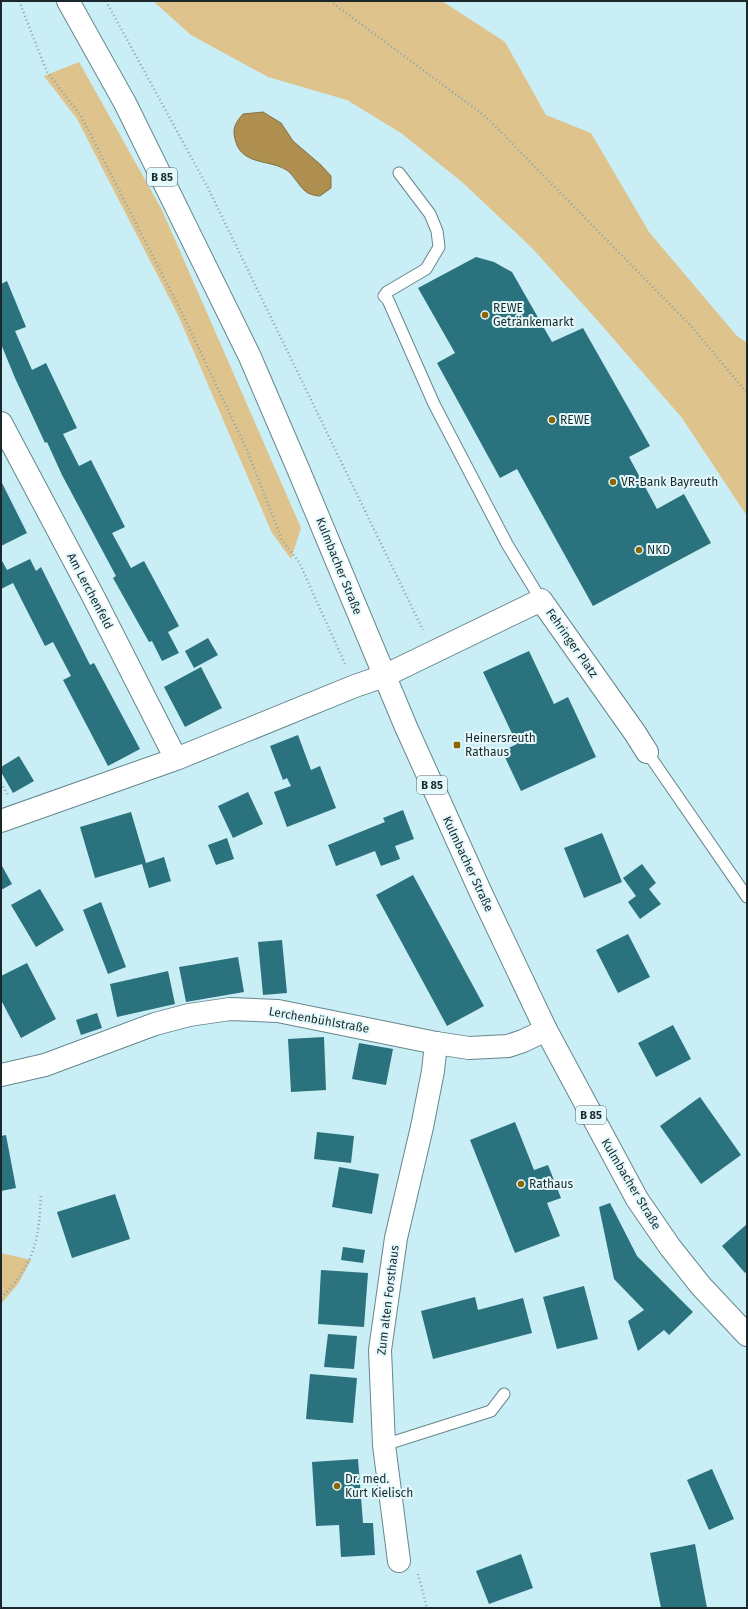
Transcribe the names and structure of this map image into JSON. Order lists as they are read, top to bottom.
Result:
{
  "streets": {
    "street": [
      "B 85",
      "Kulmbacher Straße",
      "Am Lerchenfeld",
      "Fehringer Platz",
      "Lerchenbühlstraße",
      "Zum alten Forsthaus"
    ]
  },
  "crossings": [
    ["Kulmbacher Straße", "Fehringer Platz"],
    ["Kulmbacher Straße", "Lerchenbühlstraße"],
    ["Lerchenbühlstraße", "Zum alten Forsthaus"]
  ],
  "places": {
    "other": [
      "REWE Getränkemarkt",
      "REWE",
      "VR-Bank Bayreuth",
      "NKD",
      "Rathaus",
      "Dr. med. Kurt Kielisch"
    ],
    "transit": ["Heinersreuth Rathaus"]
  }
}
